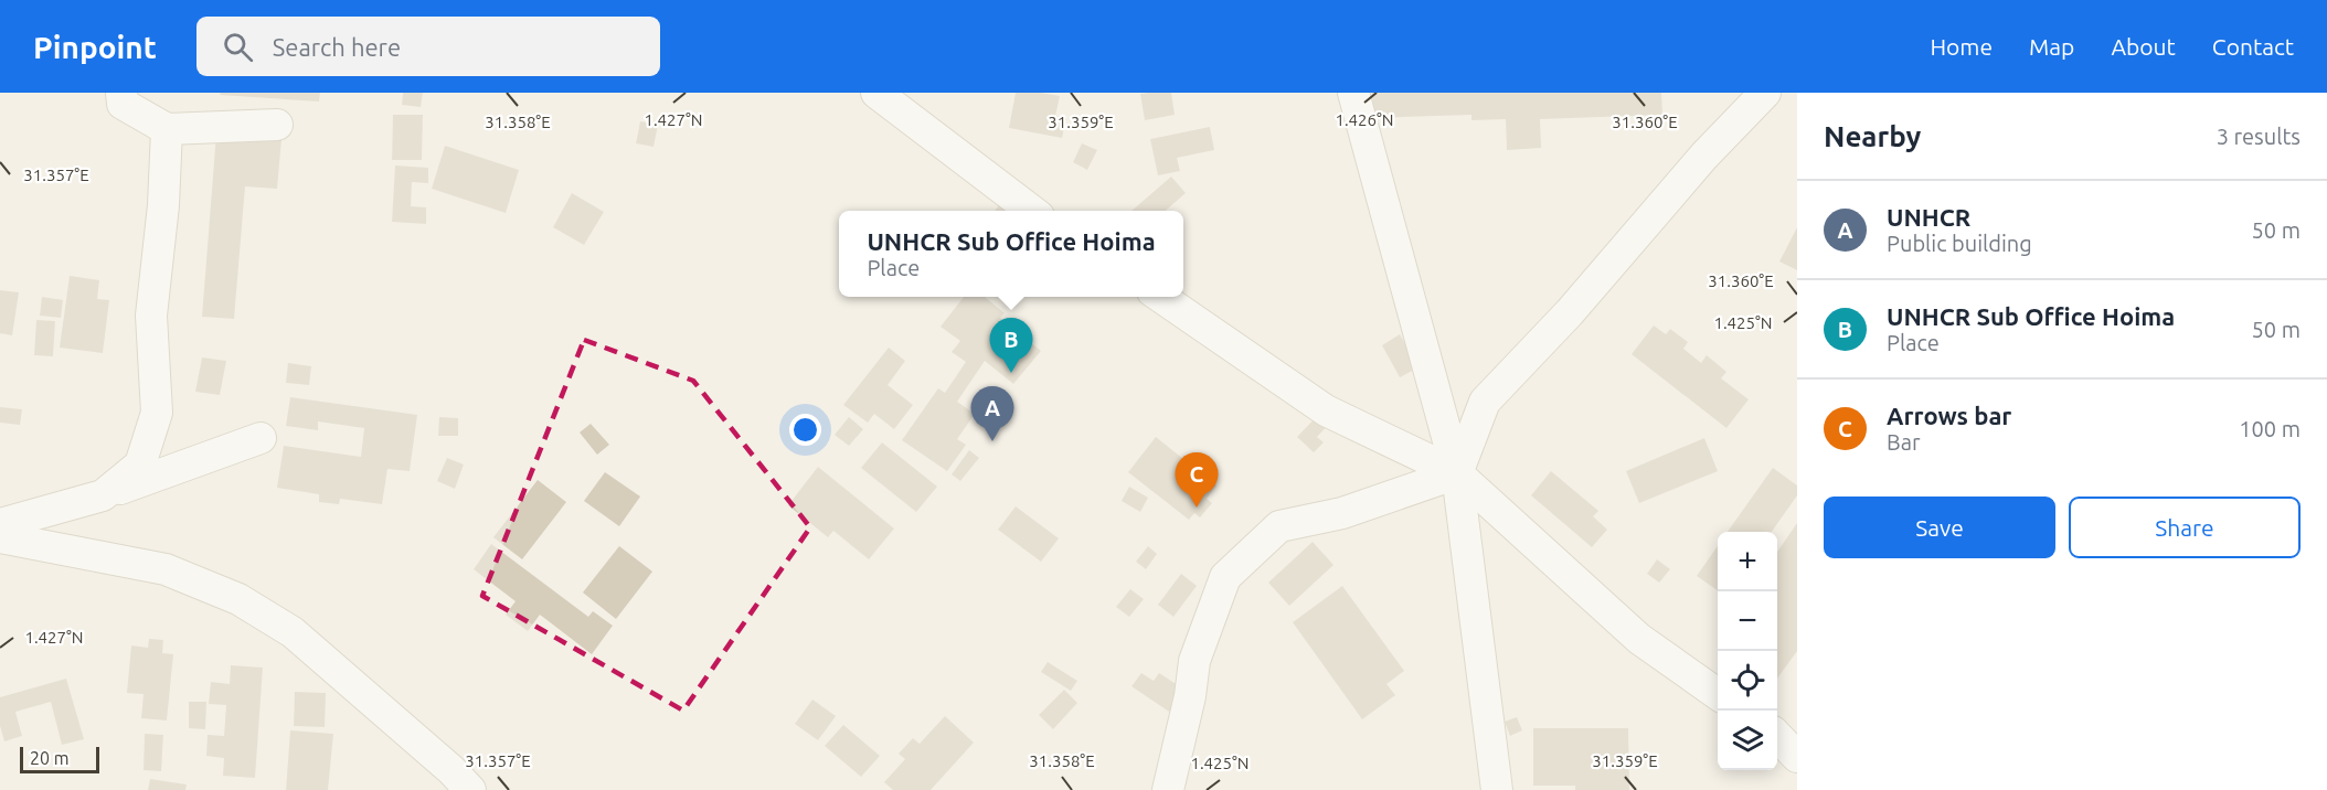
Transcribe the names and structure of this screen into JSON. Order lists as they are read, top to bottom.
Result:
{
  "scale_bar": "20 m",
  "page": {
    "header": "Pinpoint",
    "search": "Search here",
    "nav": [
      "Home",
      "Map",
      "About",
      "Contact"
    ],
    "heading": ["Nearby", "3 results"],
    "list": [
      {
        "mark": "A",
        "name": "UNHCR",
        "note": "Public building",
        "value": "50 m"
      },
      {
        "mark": "B",
        "name": "UNHCR Sub Office Hoima",
        "note": "Place",
        "value": "50 m"
      },
      {
        "mark": "C",
        "name": "Arrows bar",
        "note": "Bar",
        "value": "100 m"
      }
    ],
    "popup": ["UNHCR Sub Office Hoima", "Place"],
    "pins": ["B", "A", "C"],
    "buttons": ["Save", "Share"],
    "map_buttons": ["+", "−"],
    "scale": "20 m"
  },
  "coordinates": [
    "1.427°N",
    "1.426°N",
    "31.358°E",
    "31.359°E",
    "31.360°E",
    "31.357°E",
    "1.425°N"
  ]
}
